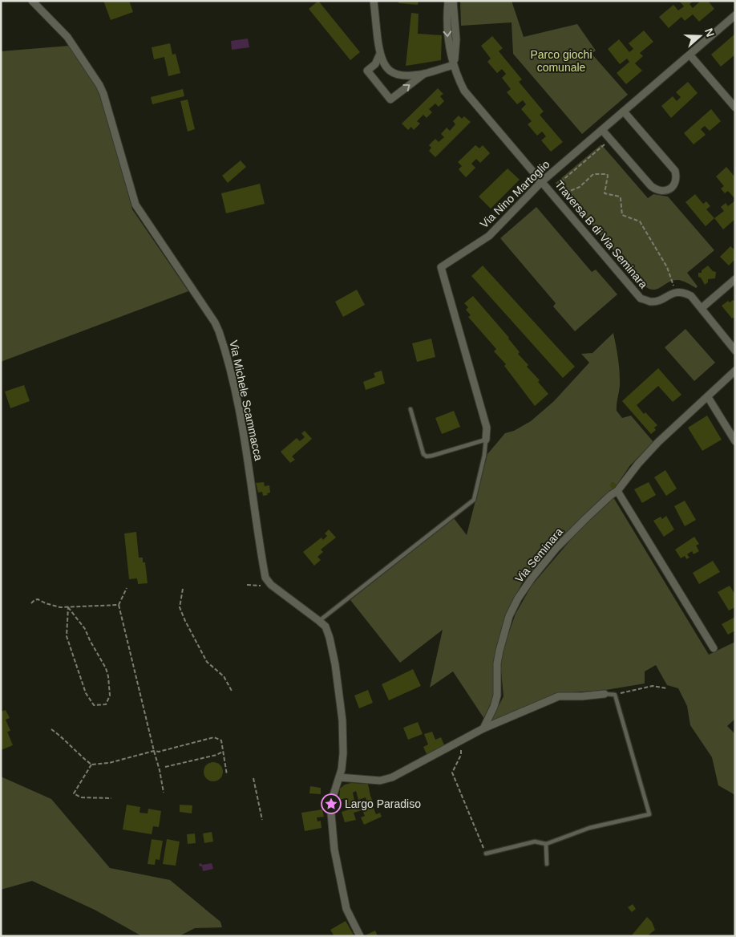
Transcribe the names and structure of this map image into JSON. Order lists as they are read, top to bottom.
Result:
{
  "streets": {
    "street": [
      "Via Nino Martoglio",
      "Traversa B di Via Seminara",
      "Via Michele Scammacca",
      "Via Seminara"
    ]
  },
  "crossings": [
    ["Via Nino Martoglio", "Traversa B di Via Seminara"]
  ],
  "parks": ["Parco giochi comunale"],
  "places": {
    "place": ["Largo Paradiso"]
  },
  "north": "right"
}
